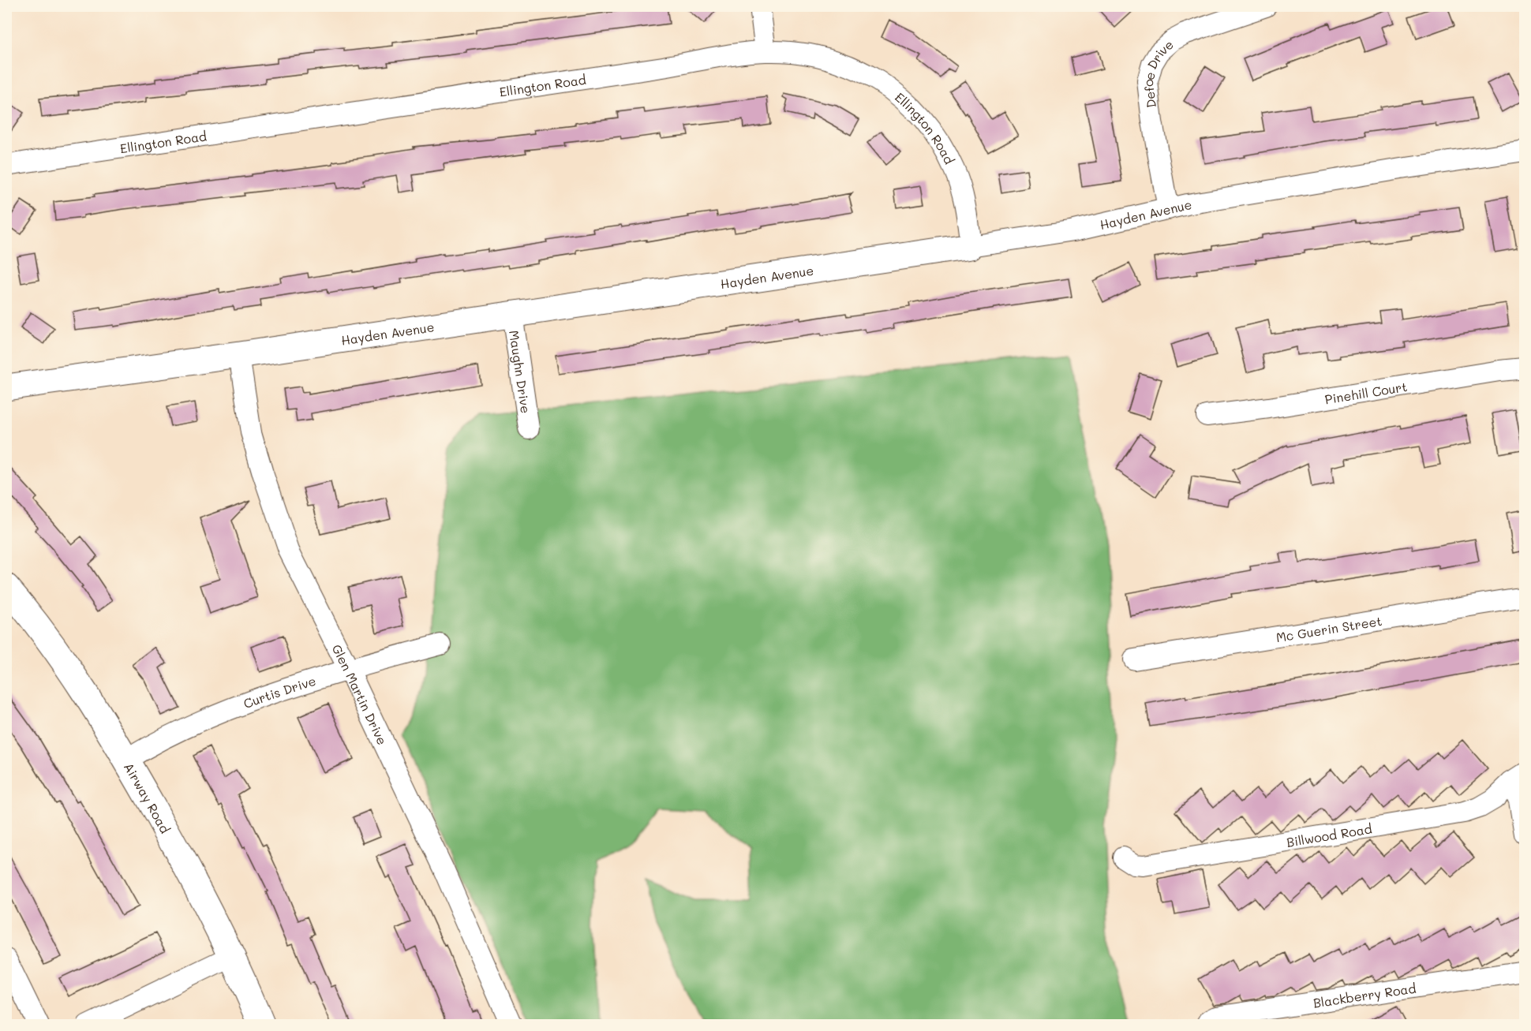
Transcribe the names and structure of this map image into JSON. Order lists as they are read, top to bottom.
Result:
{
  "streets": {
    "street": [
      "Defoe Drive",
      "Ellington Road",
      "Hayden Avenue",
      "Maughn Drive",
      "Pinehill Court",
      "Mc Guerin Street",
      "Curtis Drive",
      "Glen Martin Drive",
      "Airway Road",
      "Billwood Road",
      "Blackberry Road"
    ]
  },
  "crossings": [
    ["Defoe Drive", "Hayden Avenue"],
    ["Ellington Road", "Hayden Avenue"],
    ["Hayden Avenue", "Maughn Drive"],
    ["Hayden Avenue", "Glen Martin Drive"],
    ["Curtis Drive", "Glen Martin Drive"],
    ["Curtis Drive", "Airway Road"]
  ]
}
